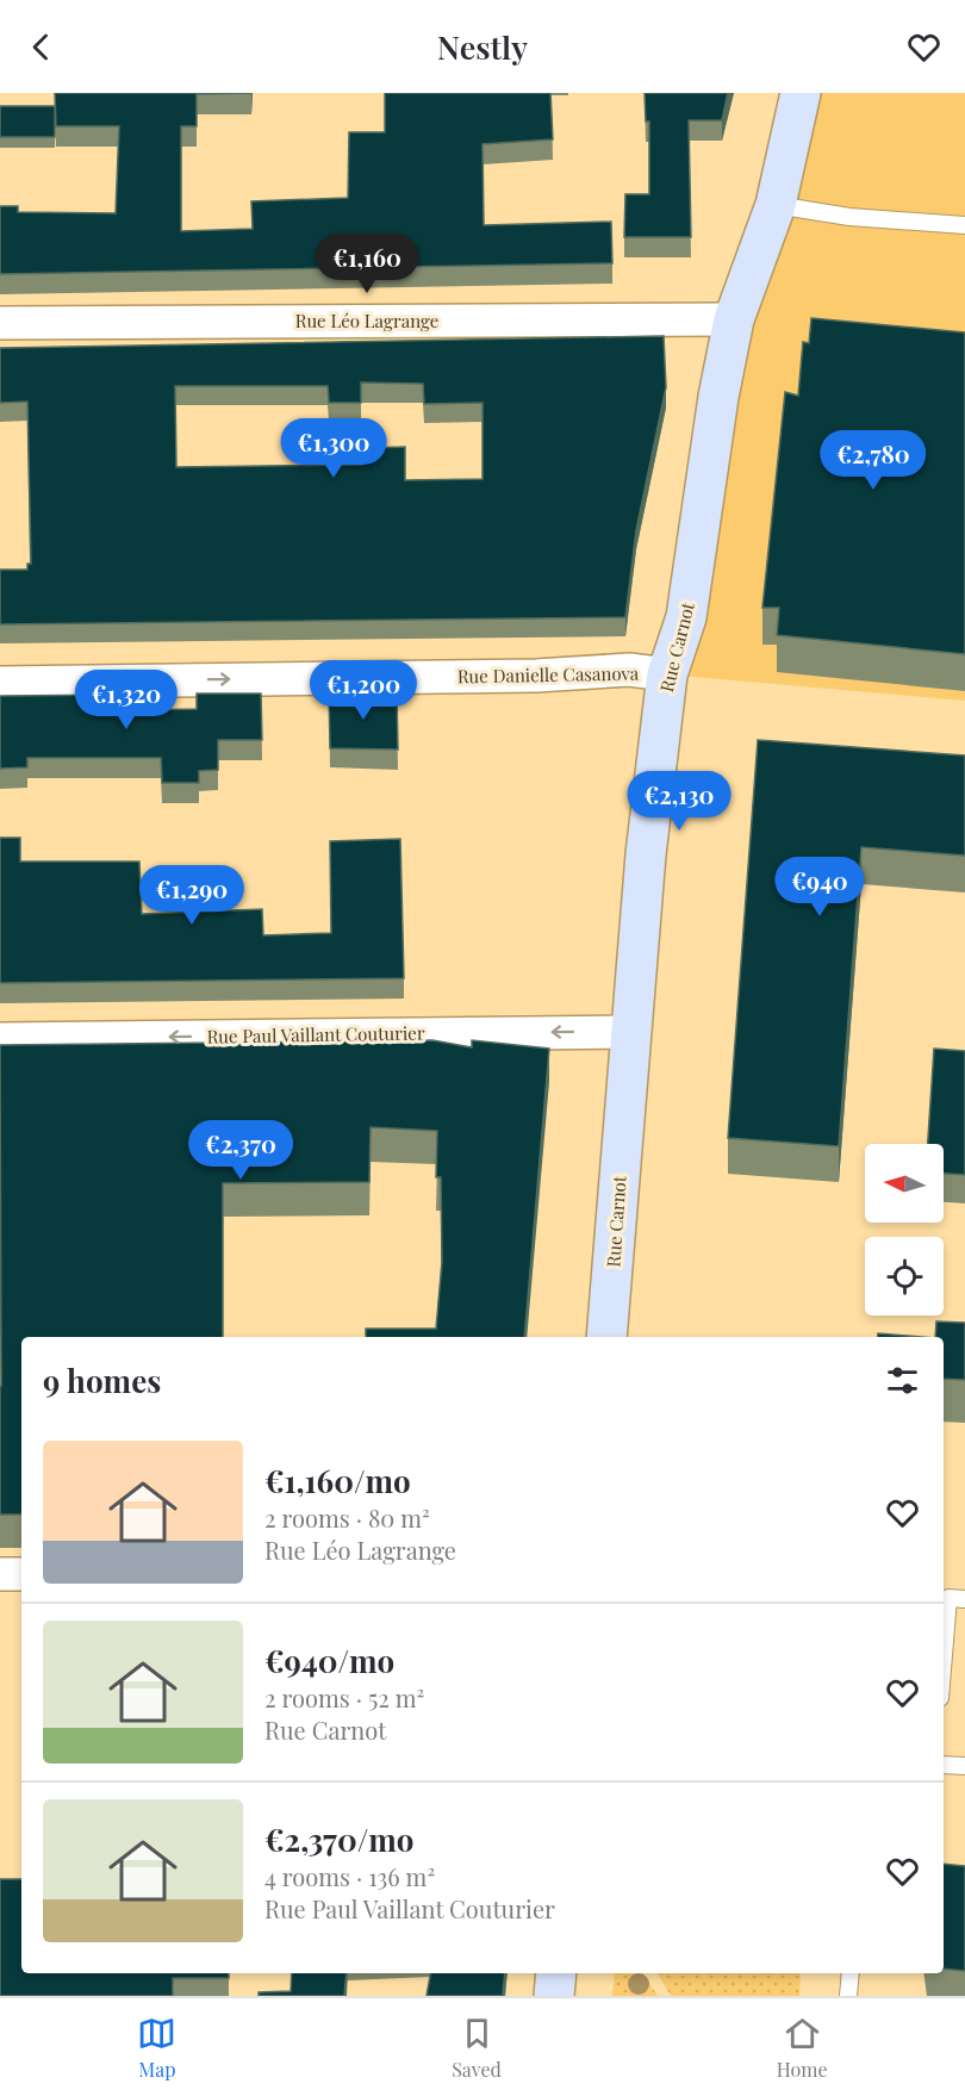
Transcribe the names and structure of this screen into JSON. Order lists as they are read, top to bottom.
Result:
{
  "streets": {
    "main road": ["Rue Carnot"],
    "street": ["Rue Léo Lagrange", "Rue Danielle Casanova", "Rue Paul Vaillant Couturier"]
  },
  "crossings": [
    ["Rue Léo Lagrange", "Rue Carnot"],
    ["Rue Carnot", "Rue Danielle Casanova"],
    ["Rue Carnot", "Rue Paul Vaillant Couturier"]
  ],
  "one_way": ["Rue Danielle Casanova", "Rue Paul Vaillant Couturier"],
  "north": "left",
  "page": {
    "header": "Nestly",
    "price": [
      "€1,160",
      "€1,300",
      "€2,780",
      "€1,200",
      "€1,320",
      "€2,130",
      "€940",
      "€1,290",
      "€2,370"
    ],
    "heading": "9 homes",
    "list": [
      {
        "name": "€1,160/mo",
        "note": "2 rooms · 80 m² · Rue Léo Lagrange"
      },
      {
        "name": "€940/mo",
        "note": "2 rooms · 52 m² · Rue Carnot"
      },
      {
        "name": "€2,370/mo",
        "note": "4 rooms · 136 m² · Rue Paul Vaillant Couturier"
      }
    ],
    "tabs": ["Map", "Saved", "Home"]
  }
}
